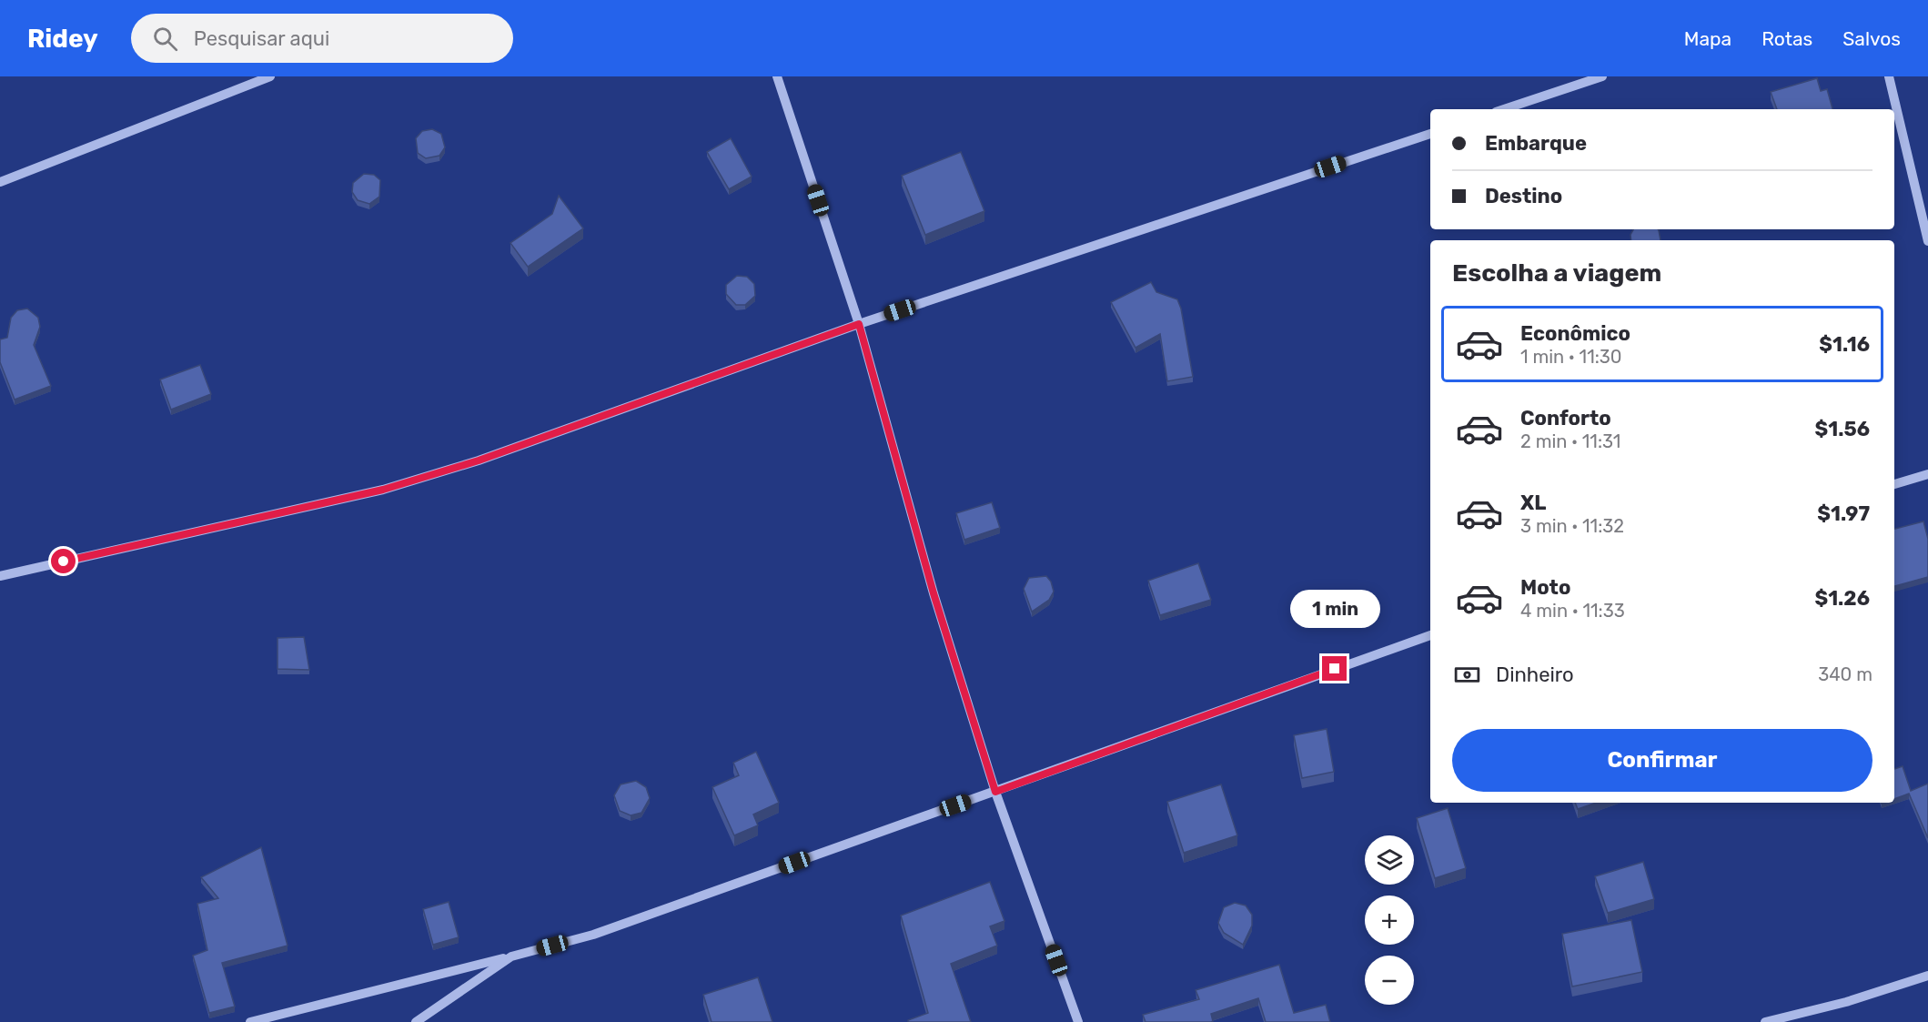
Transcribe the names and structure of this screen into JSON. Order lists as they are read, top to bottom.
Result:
{
  "page": {
    "header": "Ridey",
    "search": "Pesquisar aqui",
    "nav": ["Mapa", "Rotas", "Salvos"],
    "banner": ["Embarque", "Destino"],
    "heading": "Escolha a viagem",
    "list": [
      {
        "name": "Econômico",
        "note": "1 min · 11:30",
        "value": "$1.16"
      },
      {
        "name": "Conforto",
        "note": "2 min · 11:31",
        "value": "$1.56"
      },
      {
        "name": "XL",
        "note": "3 min · 11:32",
        "value": "$1.97"
      },
      {
        "name": "Moto",
        "note": "4 min · 11:33",
        "value": "$1.26"
      }
    ],
    "bubble": "1 min",
    "pay": ["Dinheiro", "340 m"],
    "buttons": "Confirmar",
    "map_buttons": ["+", "−"]
  }
}
